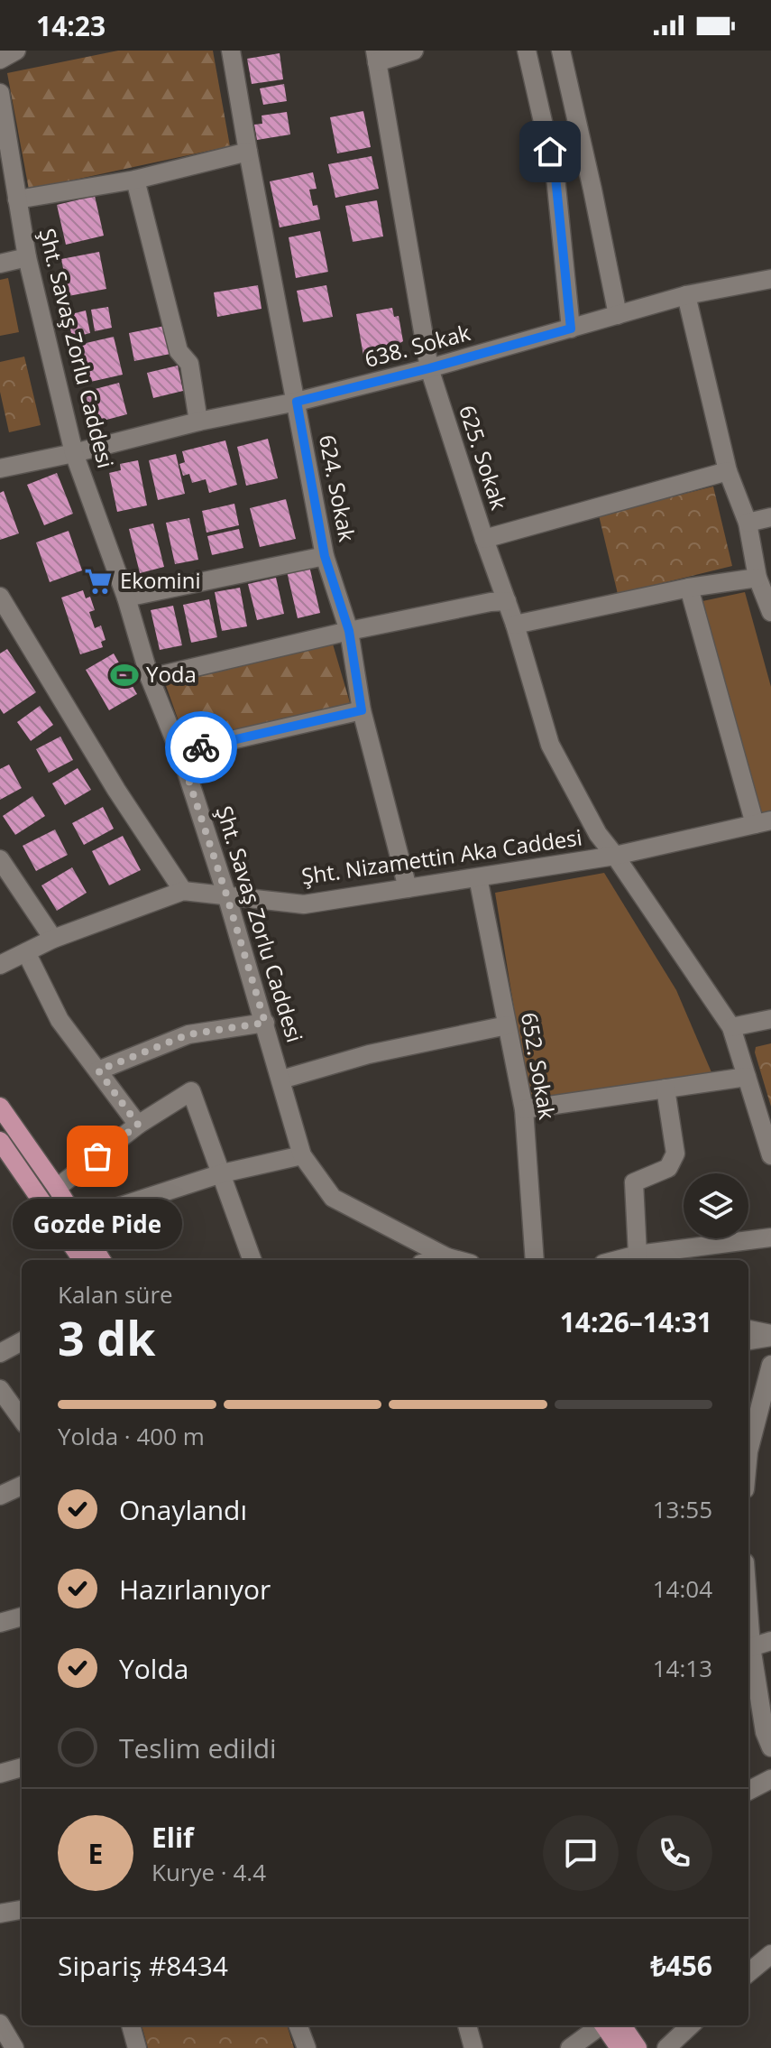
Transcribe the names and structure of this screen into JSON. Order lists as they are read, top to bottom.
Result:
{
  "streets": {
    "street": [
      "638. Sokak",
      "Şht. Savaş Zorlu Caddesi",
      "625. Sokak",
      "624. Sokak",
      "Şht. Nizamettin Aka Caddesi",
      "652. Sokak"
    ]
  },
  "crossings": [
    ["638. Sokak", "Şht. Savaş Zorlu Caddesi"],
    ["638. Sokak", "625. Sokak"],
    ["638. Sokak", "624. Sokak"],
    ["Şht. Savaş Zorlu Caddesi", "Şht. Nizamettin Aka Caddesi"],
    ["625. Sokak", "Şht. Nizamettin Aka Caddesi"],
    ["624. Sokak", "Şht. Nizamettin Aka Caddesi"],
    ["Şht. Nizamettin Aka Caddesi", "652. Sokak"]
  ],
  "places": {
    "supermarket": ["Ekomini"],
    "sports": ["Yoda"],
    "other": ["Gozde Pide"]
  },
  "page": {
    "status": "14:23",
    "bubble": "Gozde Pide",
    "heading": ["3 dk", "Kalan süre", "14:26–14:31"],
    "panel": [
      "Elif",
      "Kurye · 4.4",
      "Sipariş #8434",
      "₺456"
    ],
    "bar": "Yolda · 400 m",
    "list": [
      ["Onaylandı", "13:55"],
      ["Hazırlanıyor", "14:04"],
      ["Yolda", "14:13"],
      "Teslim edildi"
    ],
    "round": "E"
  }
}
